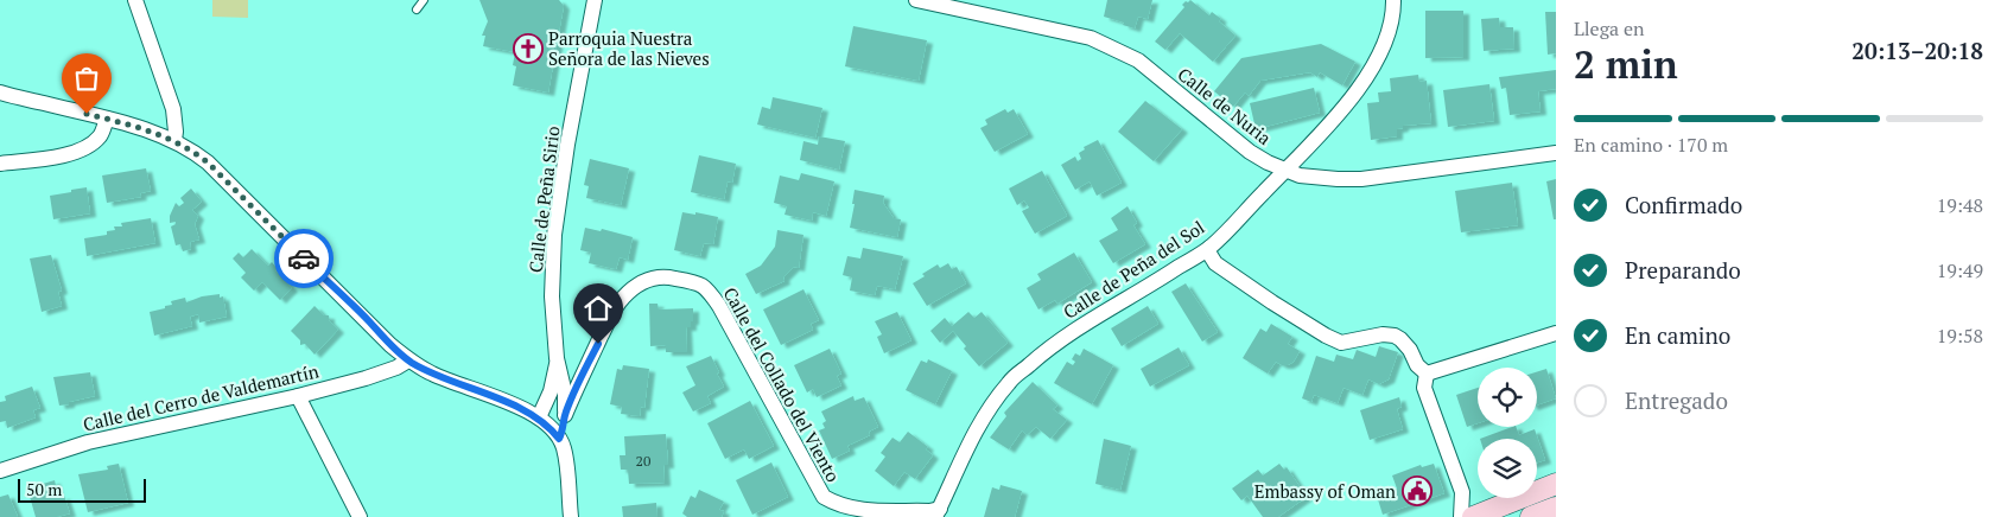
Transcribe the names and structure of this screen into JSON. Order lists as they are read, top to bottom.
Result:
{
  "streets": {
    "street": [
      "Calle de Nuria",
      "Calle de Peña Sirio",
      "Calle de Peña del Sol",
      "Calle del Collado del Viento",
      "Calle del Cerro de Valdemartín"
    ]
  },
  "crossings": [
    ["Calle de Nuria", "Calle de Peña del Sol"],
    ["Calle de Peña Sirio", "Calle del Collado del Viento"],
    ["Calle de Peña del Sol", "Calle del Collado del Viento"]
  ],
  "places": {
    "church": ["Parroquia Nuestra Señora de las Nieves"],
    "public building": ["Embassy of Oman"]
  },
  "house_numbers": ["20"],
  "scale_bar": "50 m",
  "page": {
    "heading": ["2 min", "Llega en", "20:13–20:18"],
    "bar": "En camino · 170 m",
    "list": [
      ["Confirmado", "19:48"],
      ["Preparando", "19:49"],
      ["En camino", "19:58"],
      "Entregado"
    ],
    "scale": "50 m"
  }
}
